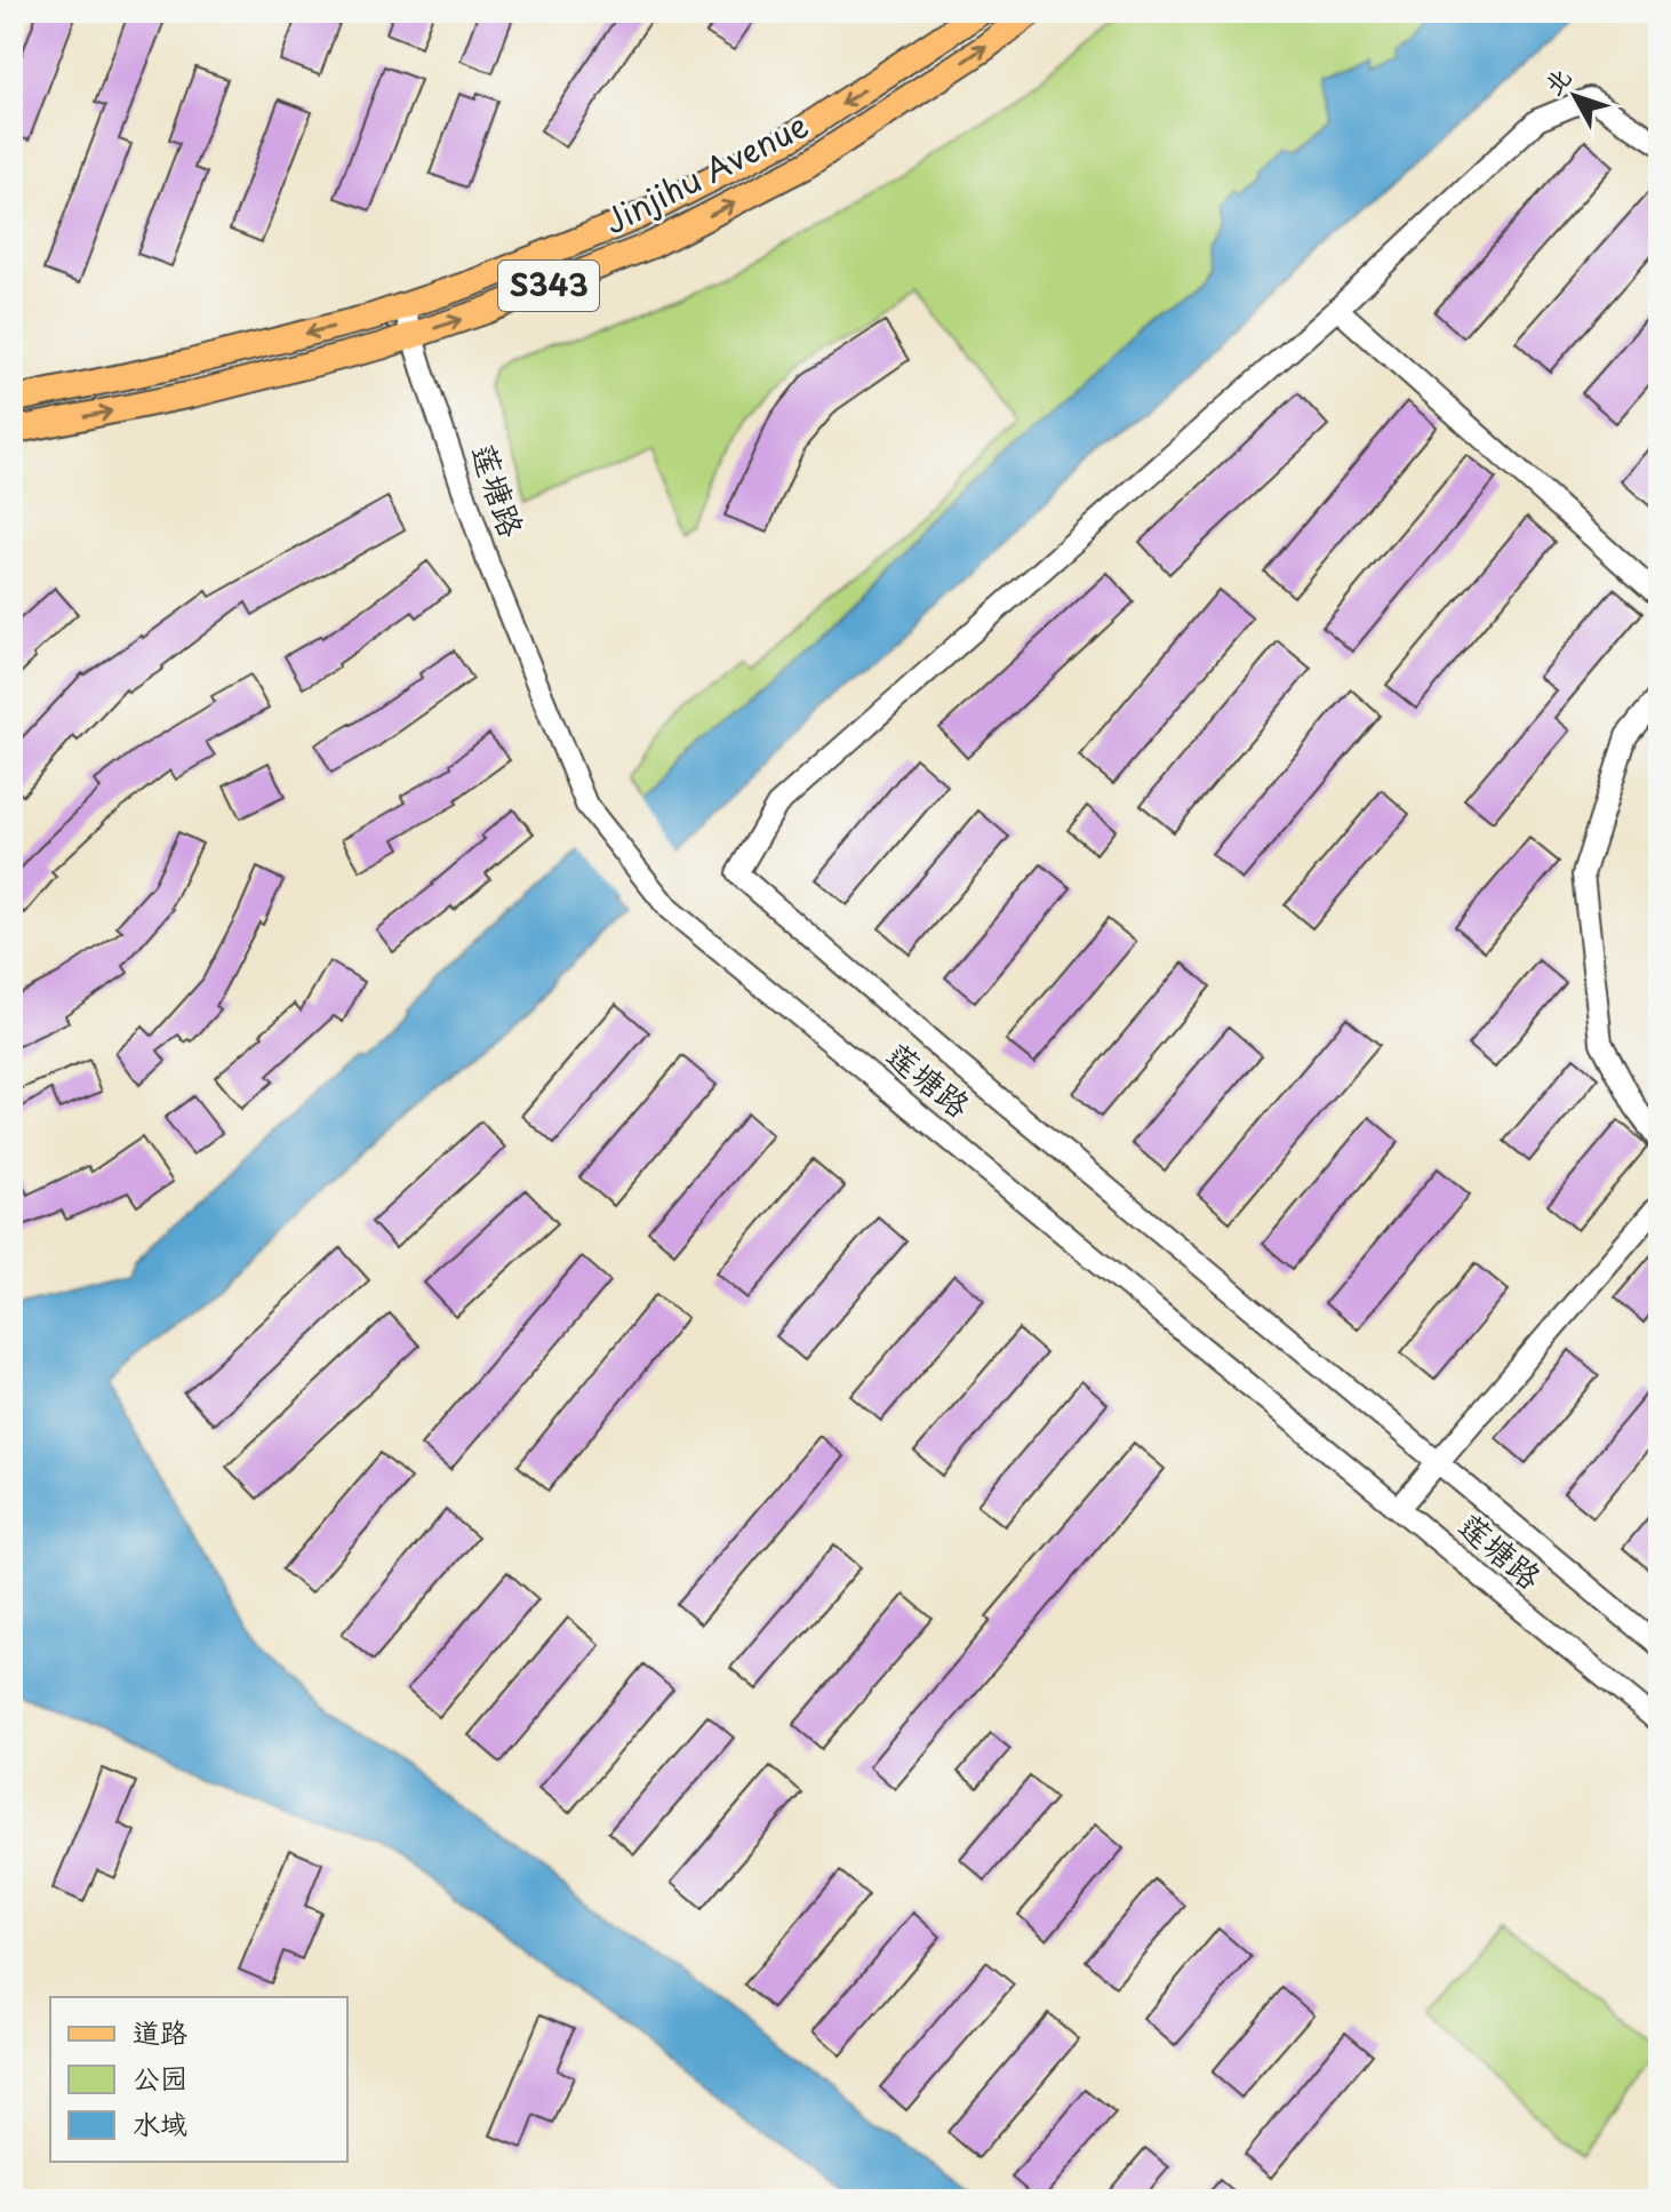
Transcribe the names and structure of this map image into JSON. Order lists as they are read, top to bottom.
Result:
{
  "streets": {
    "main road": ["Jinjihu Avenue", "S343"],
    "street": ["莲塘路"]
  },
  "crossings": [
    ["Jinjihu Avenue", "莲塘路"]
  ],
  "legend": ["道路", "公园", "水域"],
  "north": "top left"
}
